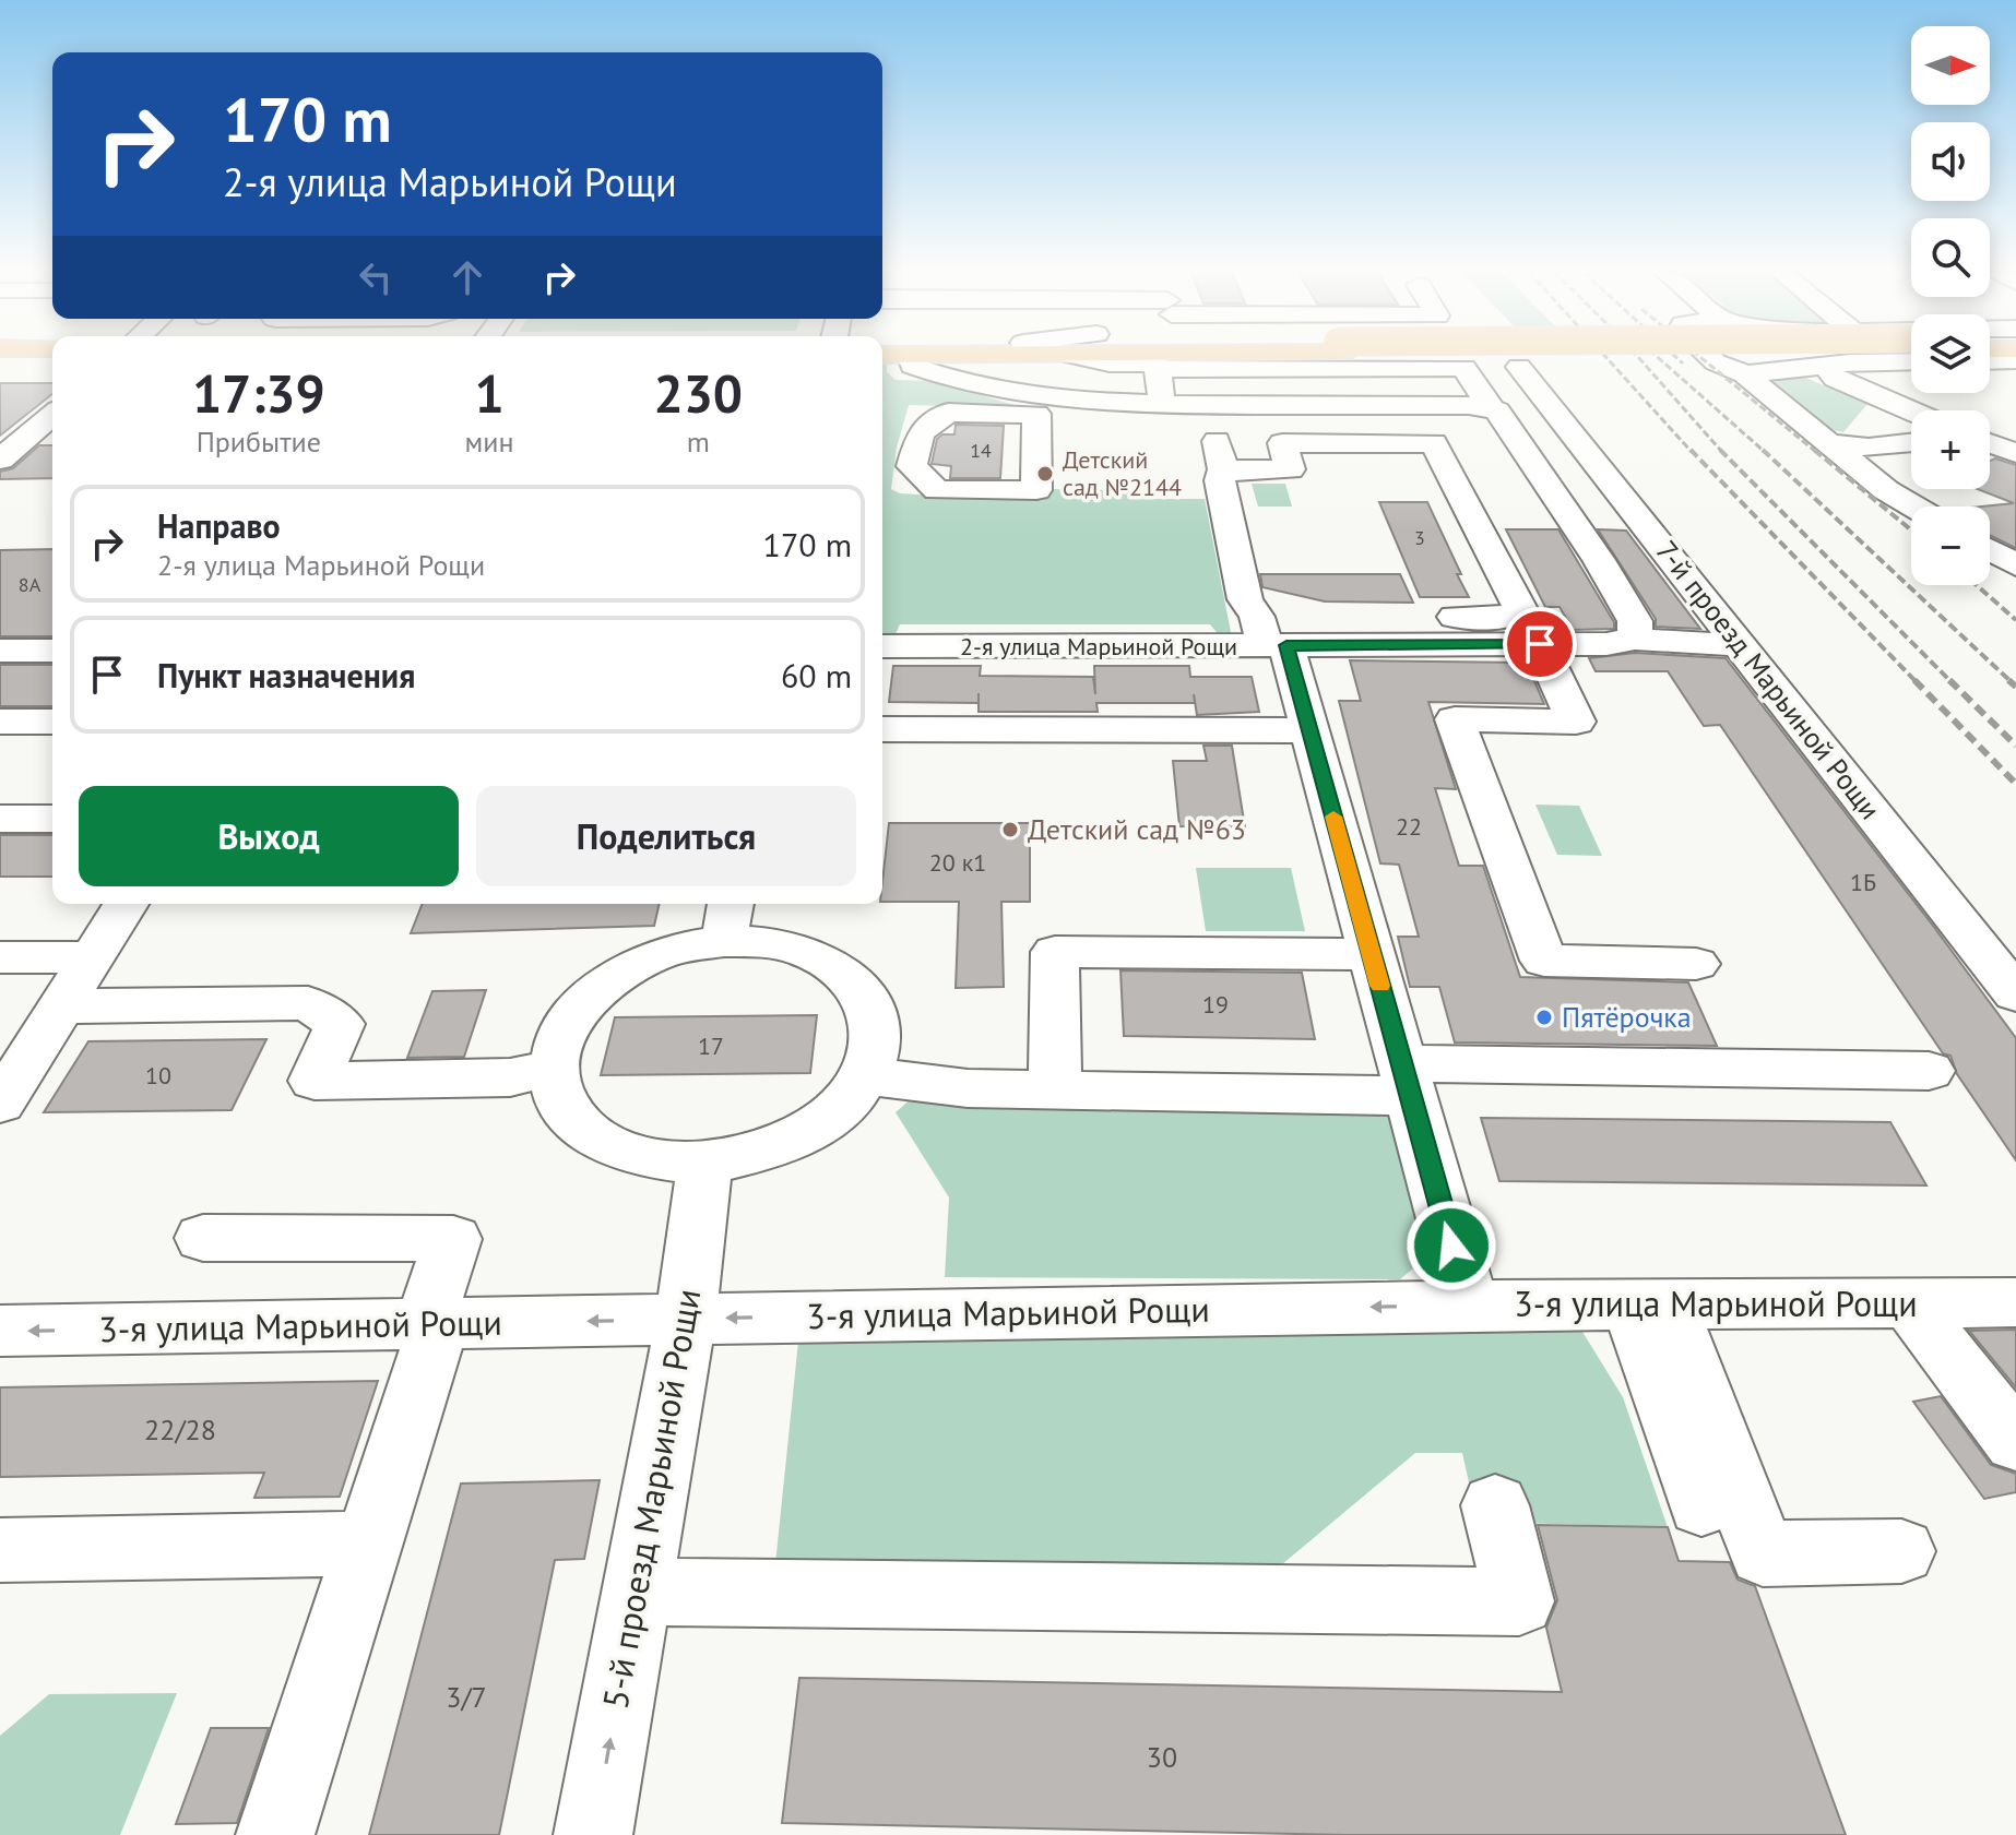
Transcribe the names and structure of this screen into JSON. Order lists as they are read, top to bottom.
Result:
{
  "streets": {
    "street": [
      "2-я улица Марьиной Рощи",
      "7-й проезд Марьиной Рощи",
      "3-я улица Марьиной Рощи",
      "5-й проезд Марьиной Рощи"
    ]
  },
  "crossings": [
    ["2-я улица Марьиной Рощи", "7-й проезд Марьиной Рощи"],
    ["3-я улица Марьиной Рощи", "5-й проезд Марьиной Рощи"]
  ],
  "places": ["Детский сад №2144", "Детский сад №63", "Пятёрочка"],
  "house_numbers": [
    "14",
    "3",
    "8А",
    "22",
    "20 к1",
    "1Б",
    "19",
    "17",
    "10",
    "22/28",
    "3/7",
    "30"
  ],
  "north": "right",
  "page": {
    "map_buttons": ["+", "−"],
    "turn": ["170 m", "2-я улица Марьиной Рощи"],
    "eta": [
      "17:39",
      "Прибытие",
      "1",
      "мин",
      "230",
      "m"
    ],
    "list": [
      {
        "name": "Направо",
        "note": "2-я улица Марьиной Рощи",
        "value": "170 m"
      },
      {
        "name": "Пункт назначения",
        "value": "60 m"
      }
    ],
    "buttons": ["Выход", "Поделиться"]
  }
}
